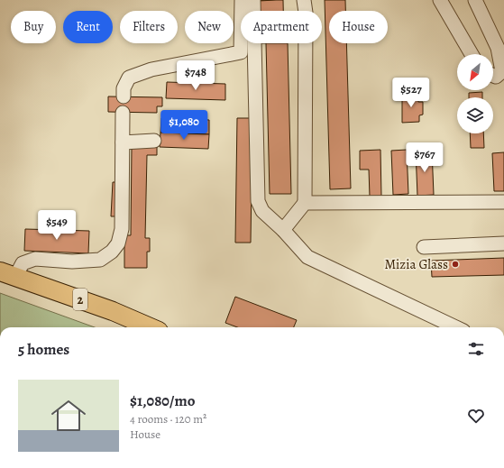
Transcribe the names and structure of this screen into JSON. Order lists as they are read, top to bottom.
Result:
{
  "streets": {
    "main road": ["2"]
  },
  "places": ["Mizia Glass"],
  "north": "bottom left",
  "page": {
    "chip": [
      "Buy",
      "Rent",
      "Filters",
      "New",
      "Apartment",
      "House"
    ],
    "price": [
      "$748",
      "$527",
      "$1,080",
      "$767",
      "$549"
    ],
    "heading": "5 homes",
    "list": [
      {
        "name": "$1,080/mo",
        "note": "4 rooms · 120 m² · House"
      }
    ]
  }
}
